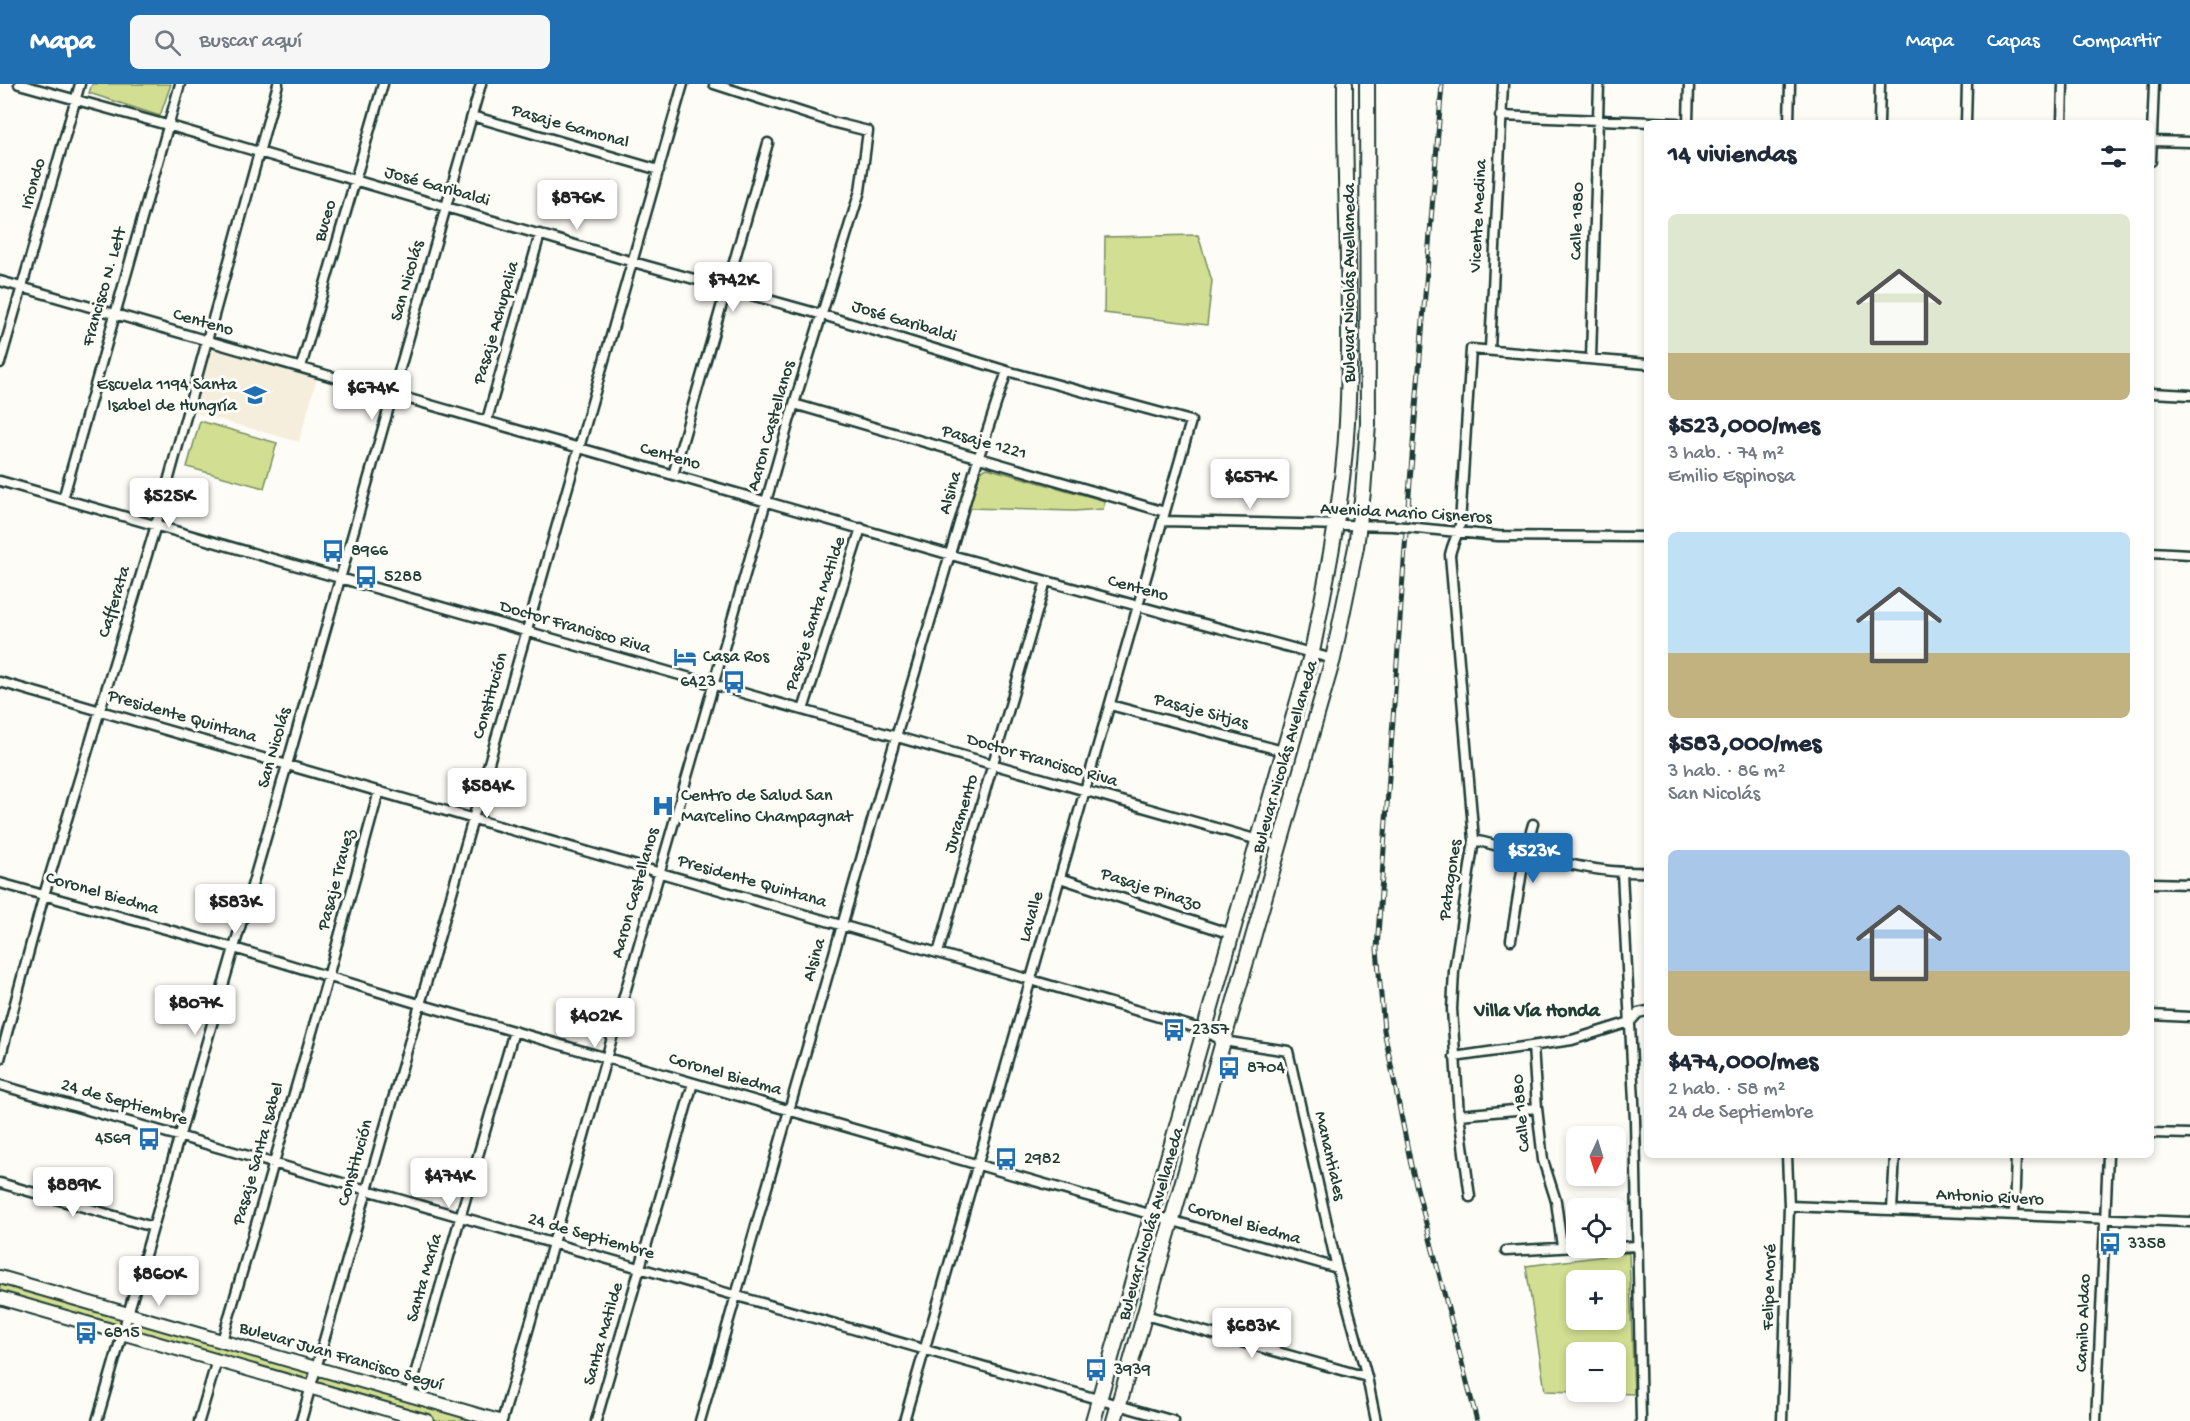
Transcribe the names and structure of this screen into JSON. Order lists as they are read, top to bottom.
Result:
{
  "streets": {
    "main road": ["Bulevar Nicolás Avellaneda", "Bulevar Juan Francisco Seguí"],
    "street": [
      "Pasaje Gamonal",
      "Iriondo",
      "José Garibaldi",
      "Vicente Medina",
      "Buceo",
      "Calle 1880",
      "San Nicolás",
      "Francisco N. Lett",
      "Centeno",
      "Pasaje Achupalia",
      "Aaron Castellanos",
      "Pasaje 1221",
      "Alsina",
      "Avenida Mario Cisneros",
      "Cafferata",
      "Pasaje Santa Matilde",
      "Doctor Francisco Riva",
      "Constitución",
      "Pasaje Sitjas",
      "Presidente Quintana",
      "Juramento",
      "Pasaje Travez",
      "Patagones",
      "Pasaje Pinazo",
      "Coronel Biedma",
      "Lavalle",
      "24 de Septiembre",
      "Pasaje Santa Isabel",
      "Manantiales",
      "Antonio Rivero",
      "Santa María",
      "Felipe Moré",
      "Camilo Aldao",
      "Santa Matilde"
    ]
  },
  "crossings": [
    ["Pasaje Gamonal", "San Nicolás"],
    ["Pasaje Gamonal", "Constitución"],
    ["Iriondo", "José Garibaldi"],
    ["Iriondo", "Centeno"],
    ["José Garibaldi", "Buceo"],
    ["José Garibaldi", "San Nicolás"],
    ["José Garibaldi", "Francisco N. Lett"],
    ["José Garibaldi", "Pasaje Achupalia"],
    ["José Garibaldi", "Aaron Castellanos"],
    ["José Garibaldi", "Alsina"],
    ["José Garibaldi", "Cafferata"],
    ["José Garibaldi", "Constitución"],
    ["José Garibaldi", "Lavalle"],
    ["Buceo", "Centeno"],
    ["San Nicolás", "Centeno"],
    ["San Nicolás", "Doctor Francisco Riva"],
    ["San Nicolás", "Presidente Quintana"],
    ["San Nicolás", "Coronel Biedma"],
    ["San Nicolás", "24 de Septiembre"],
    ["San Nicolás", "Bulevar Juan Francisco Seguí"],
    ["Bulevar Nicolás Avellaneda", "Centeno"],
    ["Bulevar Nicolás Avellaneda", "Avenida Mario Cisneros"],
    ["Bulevar Nicolás Avellaneda", "Doctor Francisco Riva"],
    ["Bulevar Nicolás Avellaneda", "Pasaje Sitjas"],
    ["Bulevar Nicolás Avellaneda", "Presidente Quintana"],
    ["Bulevar Nicolás Avellaneda", "Pasaje Pinazo"],
    ["Bulevar Nicolás Avellaneda", "Coronel Biedma"],
    ["Bulevar Nicolás Avellaneda", "24 de Septiembre"],
    ["Francisco N. Lett", "Centeno"],
    ["Francisco N. Lett", "Doctor Francisco Riva"],
    ["Centeno", "Pasaje Achupalia"],
    ["Centeno", "Aaron Castellanos"],
    ["Centeno", "Alsina"],
    ["Centeno", "Cafferata"],
    ["Centeno", "Pasaje Santa Matilde"],
    ["Centeno", "Constitución"],
    ["Centeno", "Juramento"],
    ["Centeno", "Lavalle"],
    ["Aaron Castellanos", "Pasaje 1221"],
    ["Aaron Castellanos", "Doctor Francisco Riva"],
    ["Aaron Castellanos", "Presidente Quintana"],
    ["Aaron Castellanos", "Coronel Biedma"],
    ["Aaron Castellanos", "24 de Septiembre"],
    ["Aaron Castellanos", "Bulevar Juan Francisco Seguí"],
    ["Pasaje 1221", "Alsina"],
    ["Pasaje 1221", "Lavalle"],
    ["Alsina", "Doctor Francisco Riva"],
    ["Alsina", "Presidente Quintana"],
    ["Alsina", "Coronel Biedma"],
    ["Alsina", "24 de Septiembre"],
    ["Avenida Mario Cisneros", "Patagones"],
    ["Avenida Mario Cisneros", "Lavalle"],
    ["Cafferata", "Doctor Francisco Riva"],
    ["Cafferata", "Presidente Quintana"],
    ["Cafferata", "Coronel Biedma"],
    ["Pasaje Santa Matilde", "Doctor Francisco Riva"],
    ["Doctor Francisco Riva", "Constitución"],
    ["Doctor Francisco Riva", "Juramento"],
    ["Doctor Francisco Riva", "Lavalle"],
    ["Constitución", "Presidente Quintana"],
    ["Constitución", "Coronel Biedma"],
    ["Constitución", "24 de Septiembre"],
    ["Constitución", "Bulevar Juan Francisco Seguí"],
    ["Pasaje Sitjas", "Lavalle"],
    ["Presidente Quintana", "Juramento"],
    ["Presidente Quintana", "Pasaje Travez"],
    ["Presidente Quintana", "Lavalle"],
    ["Presidente Quintana", "Manantiales"],
    ["Pasaje Travez", "Coronel Biedma"],
    ["Pasaje Travez", "Pasaje Santa Isabel"],
    ["Pasaje Pinazo", "Lavalle"],
    ["Coronel Biedma", "Lavalle"],
    ["Coronel Biedma", "Pasaje Santa Isabel"],
    ["Coronel Biedma", "Manantiales"],
    ["Coronel Biedma", "Santa María"],
    ["Coronel Biedma", "Santa Matilde"],
    ["Lavalle", "24 de Septiembre"],
    ["24 de Septiembre", "Pasaje Santa Isabel"],
    ["24 de Septiembre", "Santa María"],
    ["24 de Septiembre", "Santa Matilde"],
    ["Pasaje Santa Isabel", "Bulevar Juan Francisco Seguí"],
    ["Antonio Rivero", "Felipe Moré"],
    ["Antonio Rivero", "Camilo Aldao"],
    ["Santa María", "Bulevar Juan Francisco Seguí"]
  ],
  "districts": ["Villa Vía Honda"],
  "places": {
    "school or university": ["Escuela 1194 Santa Isabel de Hungría"],
    "bus stop": [
      "8966",
      "5288",
      "6423",
      "2357",
      "8704",
      "4569",
      "2982",
      "3358",
      "6815",
      "3939"
    ],
    "hotel": ["Casa Ros"],
    "hospital": ["Centro de Salud San Marcelino Champagnat"]
  },
  "north": "bottom",
  "page": {
    "header": "Mapa",
    "search": "Buscar aquí",
    "nav": ["Mapa", "Capas", "Compartir"],
    "heading": "14 viviendas",
    "price": [
      "$876K",
      "$742K",
      "$674K",
      "$657K",
      "$525K",
      "$584K",
      "$523K",
      "$583K",
      "$807K",
      "$402K",
      "$474K",
      "$889K",
      "$860K",
      "$683K"
    ],
    "list": [
      {
        "name": "$523,000/mes",
        "note": "3 hab. · 74 m² · Emilio Espinosa"
      },
      {
        "name": "$583,000/mes",
        "note": "3 hab. · 86 m² · San Nicolás"
      },
      {
        "name": "$474,000/mes",
        "note": "2 hab. · 58 m² · 24 de Septiembre"
      }
    ],
    "map_buttons": ["+", "−"]
  }
}
